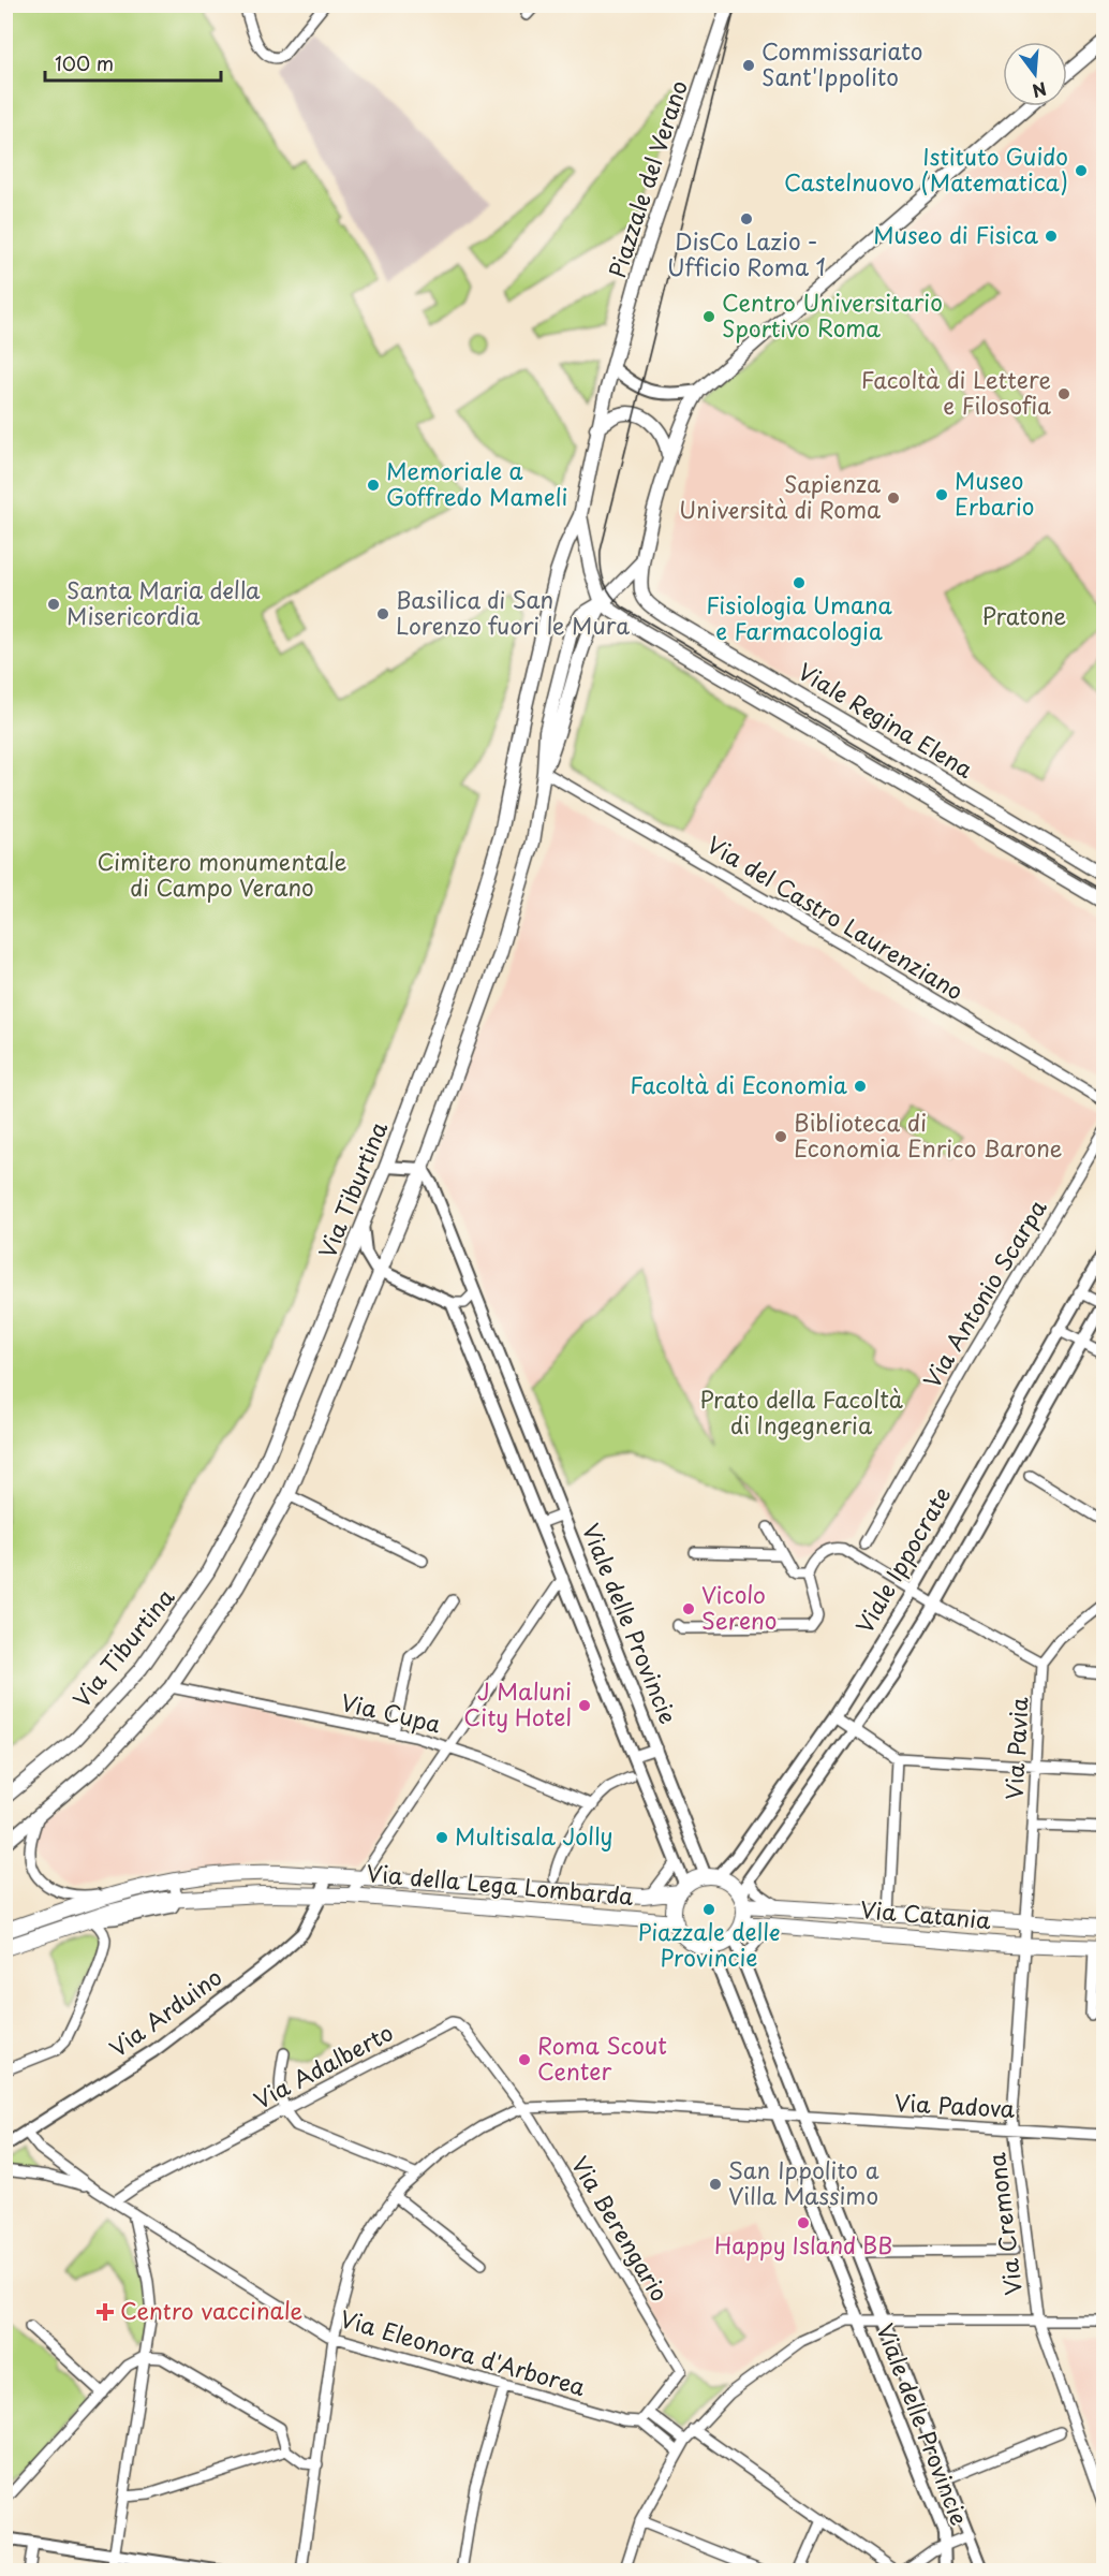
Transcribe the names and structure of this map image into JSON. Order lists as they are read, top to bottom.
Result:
{
  "streets": {
    "main road": [
      "Piazzale del Verano",
      "Viale Regina Elena",
      "Via Tiburtina",
      "Via della Lega Lombarda",
      "Via Catania"
    ],
    "street": [
      "Via del Castro Laurenziano",
      "Via Antonio Scarpa",
      "Viale Ippocrate",
      "Viale delle Provincie",
      "Via Cupa",
      "Via Pavia",
      "Via Arduino",
      "Via Adalberto",
      "Via Padova",
      "Via Cremona",
      "Via Berengario",
      "Via Eleonora d'Arborea"
    ]
  },
  "crossings": [
    ["Piazzale del Verano", "Viale Regina Elena"],
    ["Piazzale del Verano", "Via Tiburtina"],
    ["Viale Ippocrate", "Viale delle Provincie"],
    ["Viale Ippocrate", "Via della Lega Lombarda"],
    ["Viale Ippocrate", "Via Catania"],
    ["Viale delle Provincie", "Via della Lega Lombarda"],
    ["Viale delle Provincie", "Via Catania"],
    ["Viale delle Provincie", "Via Padova"],
    ["Via Pavia", "Via Catania"],
    ["Via Pavia", "Via Cremona"],
    ["Via della Lega Lombarda", "Via Catania"],
    ["Via della Lega Lombarda", "Via Arduino"],
    ["Via Catania", "Via Cremona"],
    ["Via Adalberto", "Via Berengario"],
    ["Via Adalberto", "Via Eleonora d'Arborea"],
    ["Via Padova", "Via Cremona"]
  ],
  "parks": ["Pratone", "Cimitero monumentale di Campo Verano", "Prato della Facoltà di Ingegneria"],
  "places": {
    "other": [
      "Commissariato Sant'Ippolito",
      "Istituto Guido Castelnuovo (Matematica)",
      "DisCo Lazio - Ufficio Roma 1",
      "Museo di Fisica",
      "Centro Universitario Sportivo Roma",
      "Facoltà di Lettere e Filosofia",
      "Memoriale a Goffredo Mameli",
      "Museo Erbario",
      "Sapienza Università di Roma",
      "Fisiologia Umana e Farmacologia",
      "Santa Maria della Misericordia",
      "Basilica di San Lorenzo fuori le Mura",
      "Facoltà di Economia",
      "Biblioteca di Economia Enrico Barone",
      "Vicolo Sereno",
      "J Maluni City Hotel",
      "Multisala Jolly",
      "Piazzale delle Provincie",
      "Roma Scout Center",
      "San Ippolito a Villa Massimo",
      "Happy Island BB"
    ],
    "health": ["Centro vaccinale"]
  },
  "scale_bar": "100 m",
  "north": "bottom"
}
